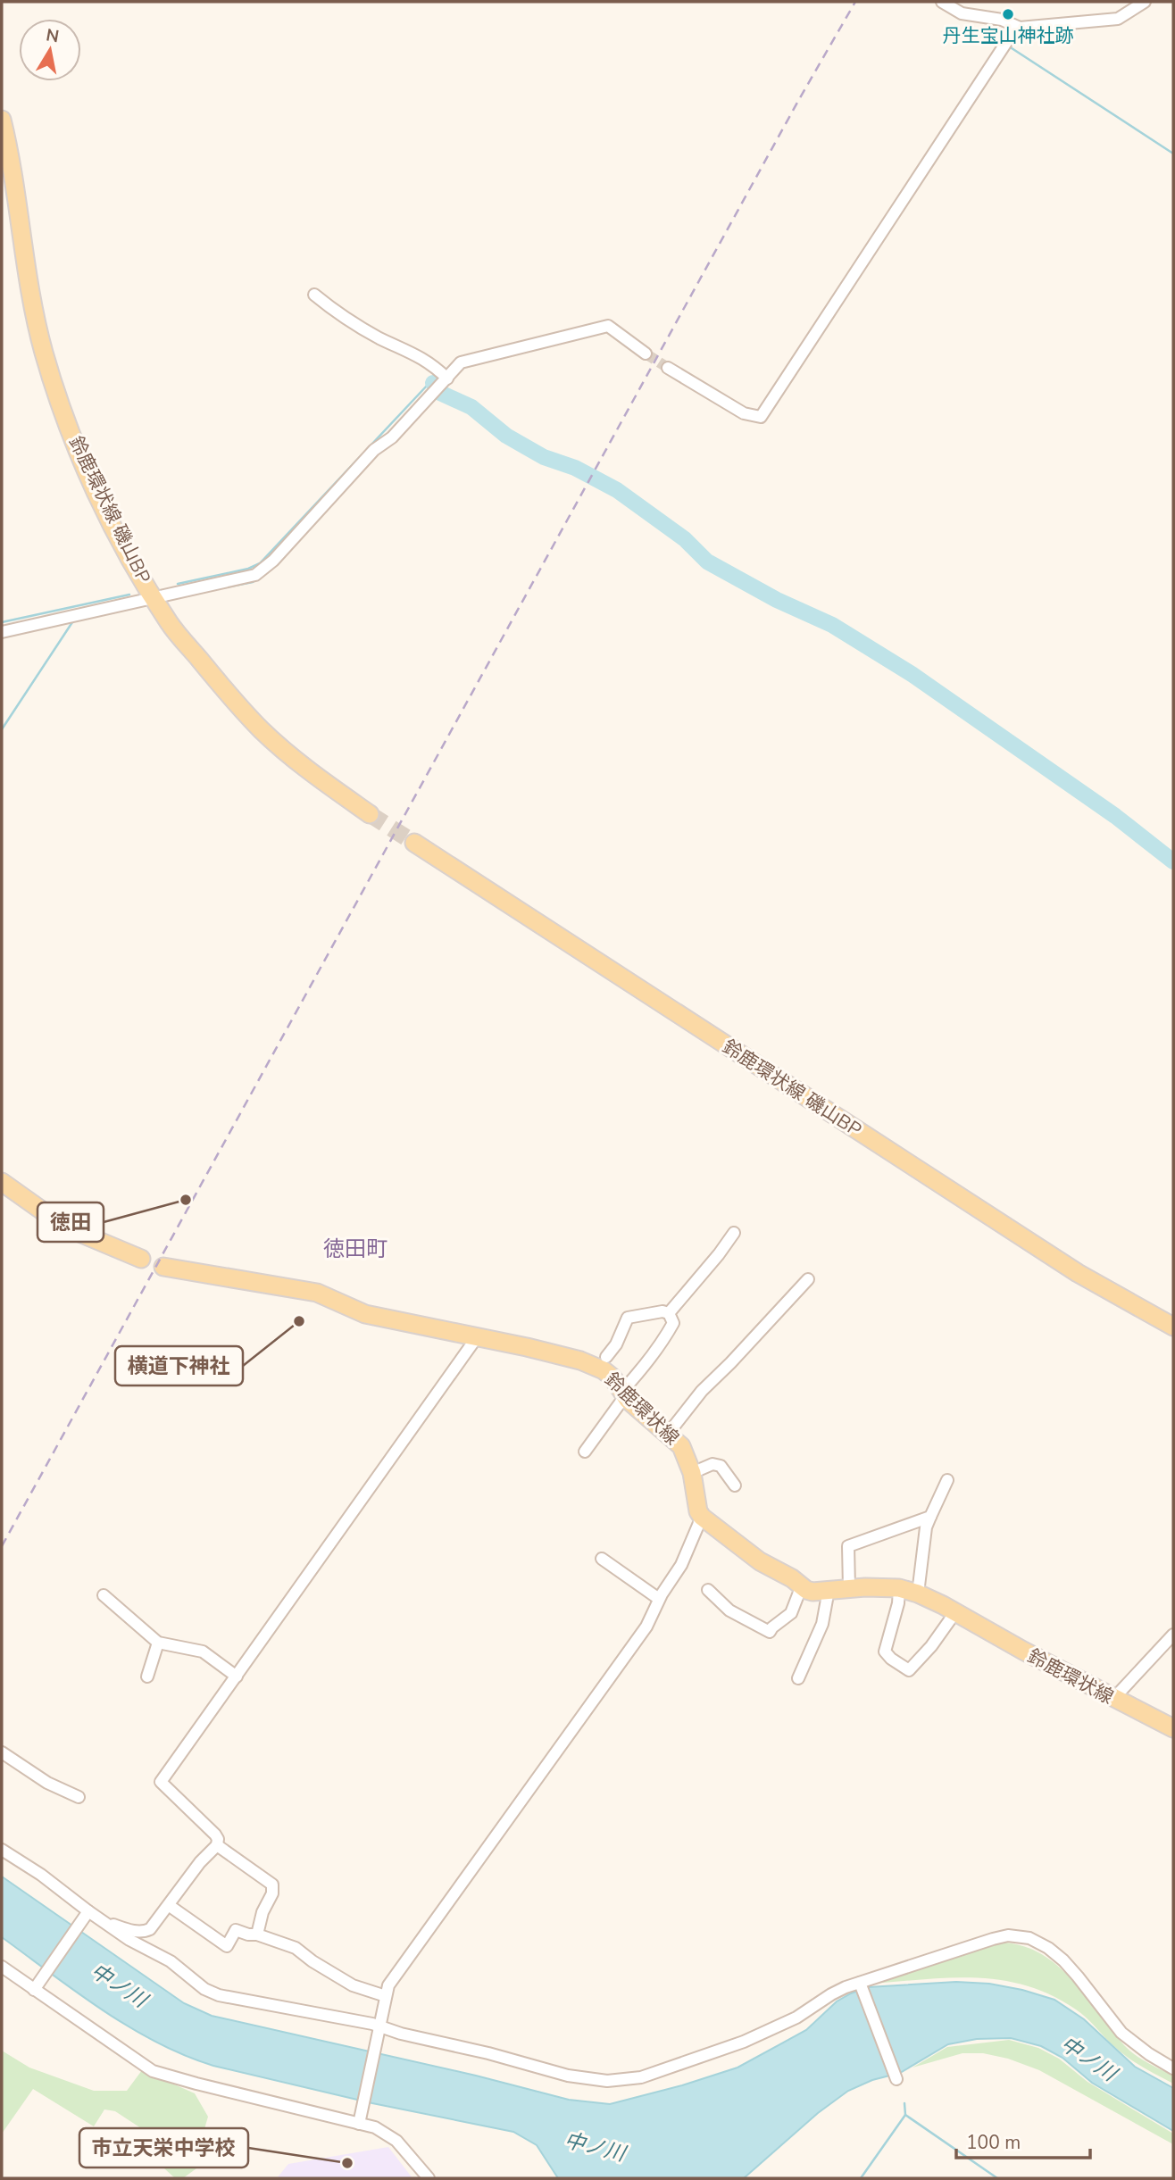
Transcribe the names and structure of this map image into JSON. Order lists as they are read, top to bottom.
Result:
{
  "streets": {
    "main road": ["鈴鹿環状線 磯山BP", "鈴鹿環状線"]
  },
  "districts": ["徳田町"],
  "water": ["中ノ川"],
  "places": [
    "丹生宝山神社跡",
    "徳田",
    "横道下神社",
    "市立天栄中学校"
  ],
  "scale_bar": "100 m",
  "north": "top"
}
